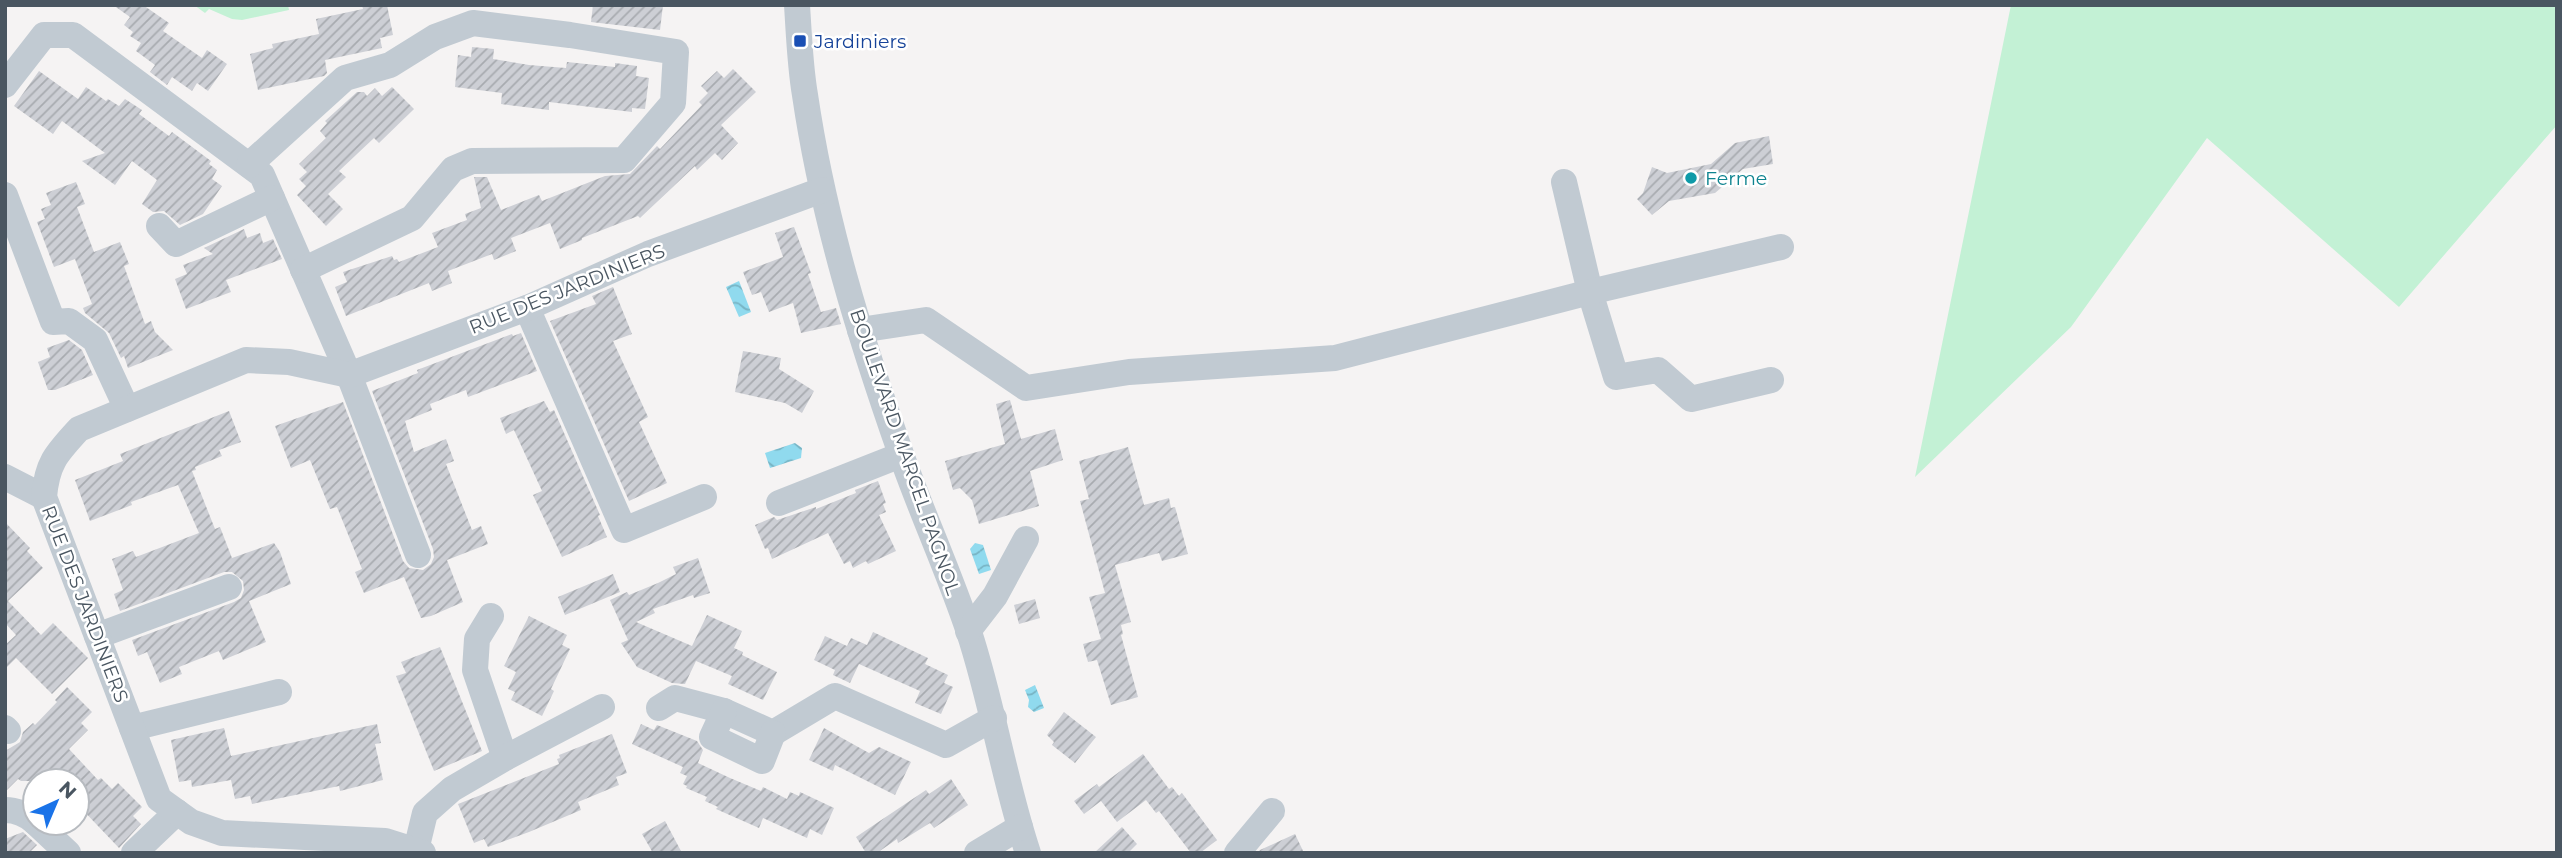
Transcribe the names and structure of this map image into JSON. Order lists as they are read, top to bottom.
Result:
{
  "streets": {
    "street": ["RUE DES JARDINIERS", "BOULEVARD MARCEL PAGNOL"]
  },
  "crossings": [
    ["RUE DES JARDINIERS", "BOULEVARD MARCEL PAGNOL"]
  ],
  "places": {
    "transit": ["Jardiniers"],
    "other": ["Ferme"]
  },
  "north": "top right"
}
